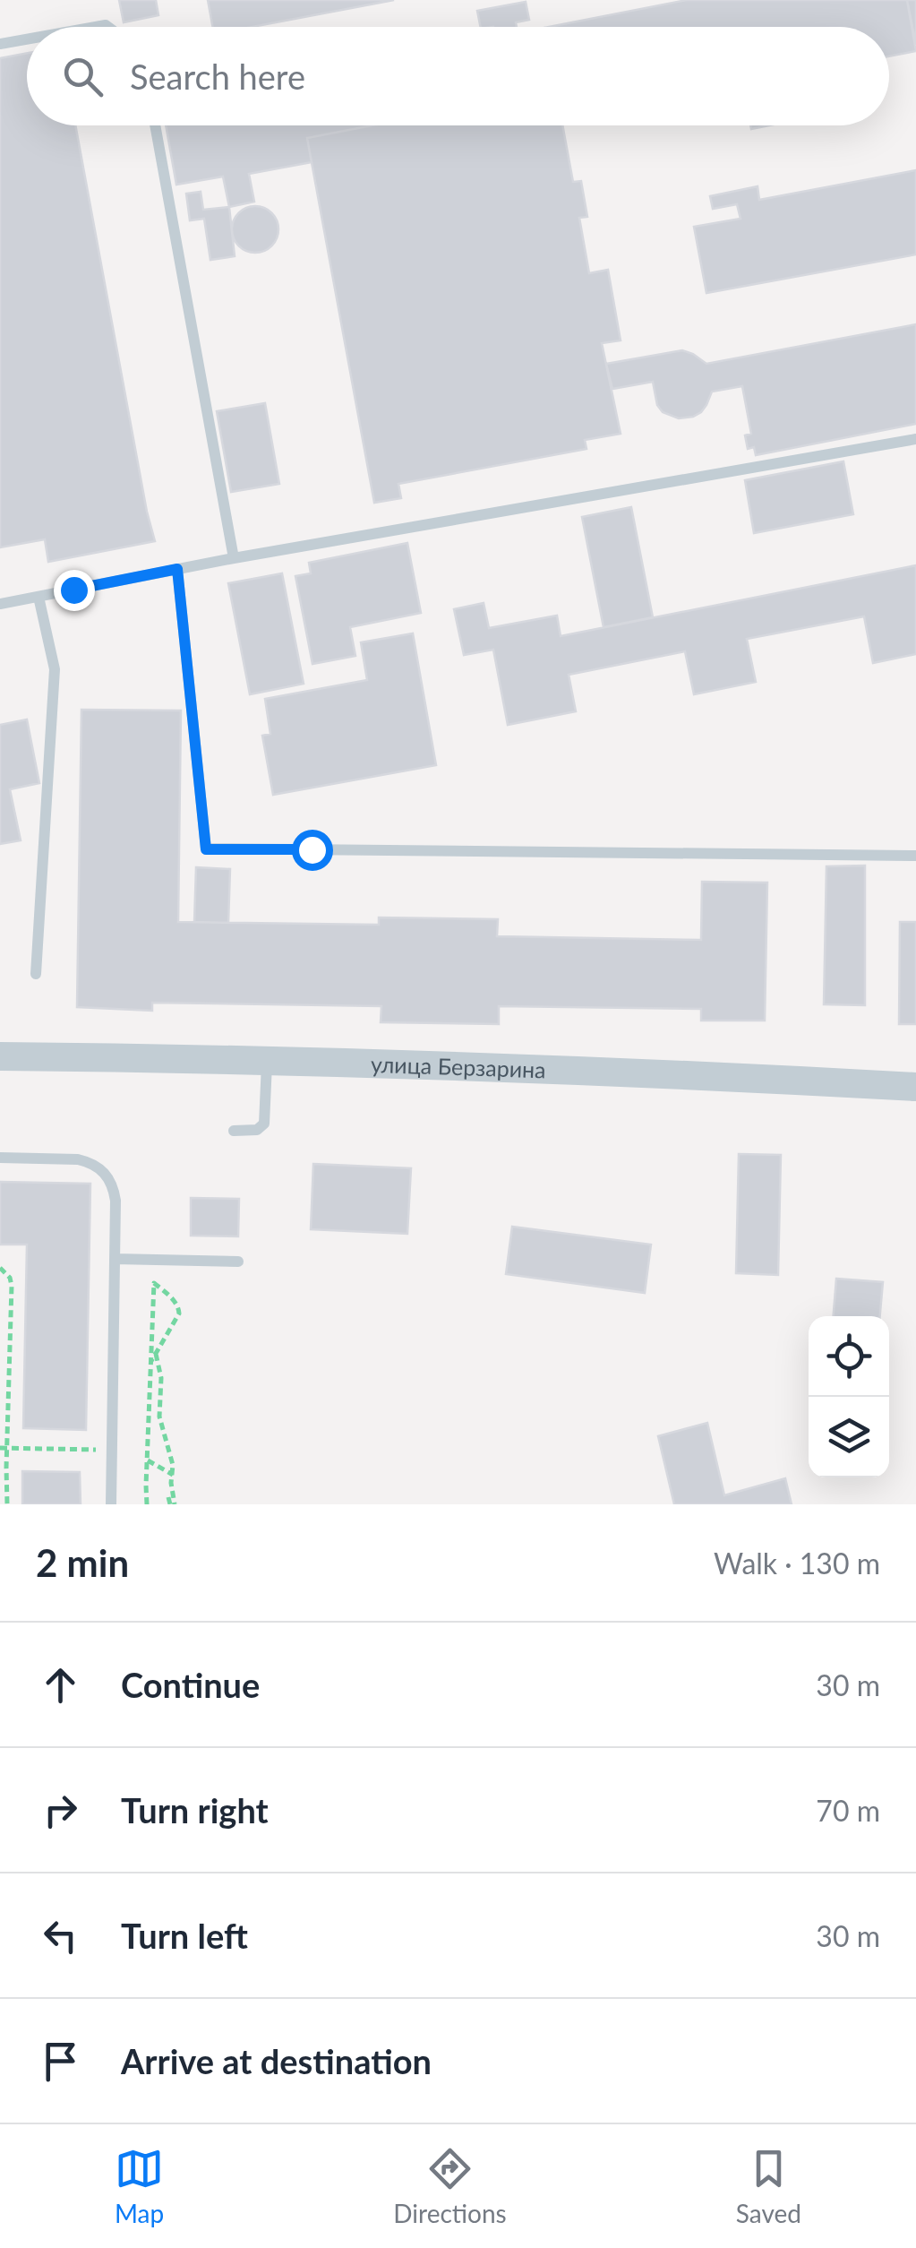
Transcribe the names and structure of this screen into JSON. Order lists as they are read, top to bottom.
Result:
{
  "streets": {
    "street": ["улица Берзарина"]
  },
  "page": {
    "search": "Search here",
    "heading": ["2 min", "Walk · 130 m"],
    "list": [
      ["Continue", "30 m"],
      ["Turn right", "70 m"],
      ["Turn left", "30 m"],
      "Arrive at destination"
    ],
    "nav": ["Map", "Directions", "Saved"]
  }
}
